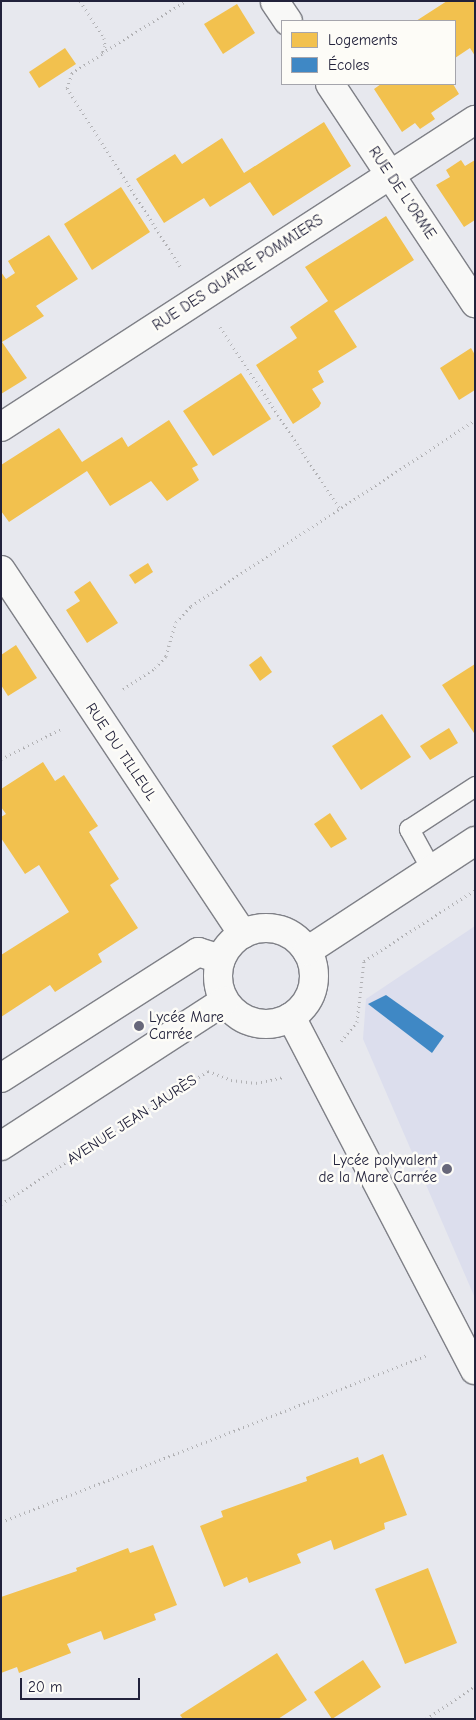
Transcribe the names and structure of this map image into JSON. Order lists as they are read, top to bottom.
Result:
{
  "streets": {
    "street": ["RUE DE L'ORME", "RUE DES QUATRE POMMIERS", "RUE DU TILLEUL"],
    "path": ["AVENUE JEAN JAURÈS"]
  },
  "crossings": [
    ["RUE DE L'ORME", "RUE DES QUATRE POMMIERS"]
  ],
  "places": ["Lycée Mare Carrée", "Lycée polyvalent de la Mare Carrée"],
  "legend": ["Logements", "Écoles"],
  "scale_bar": "20 m"
}
